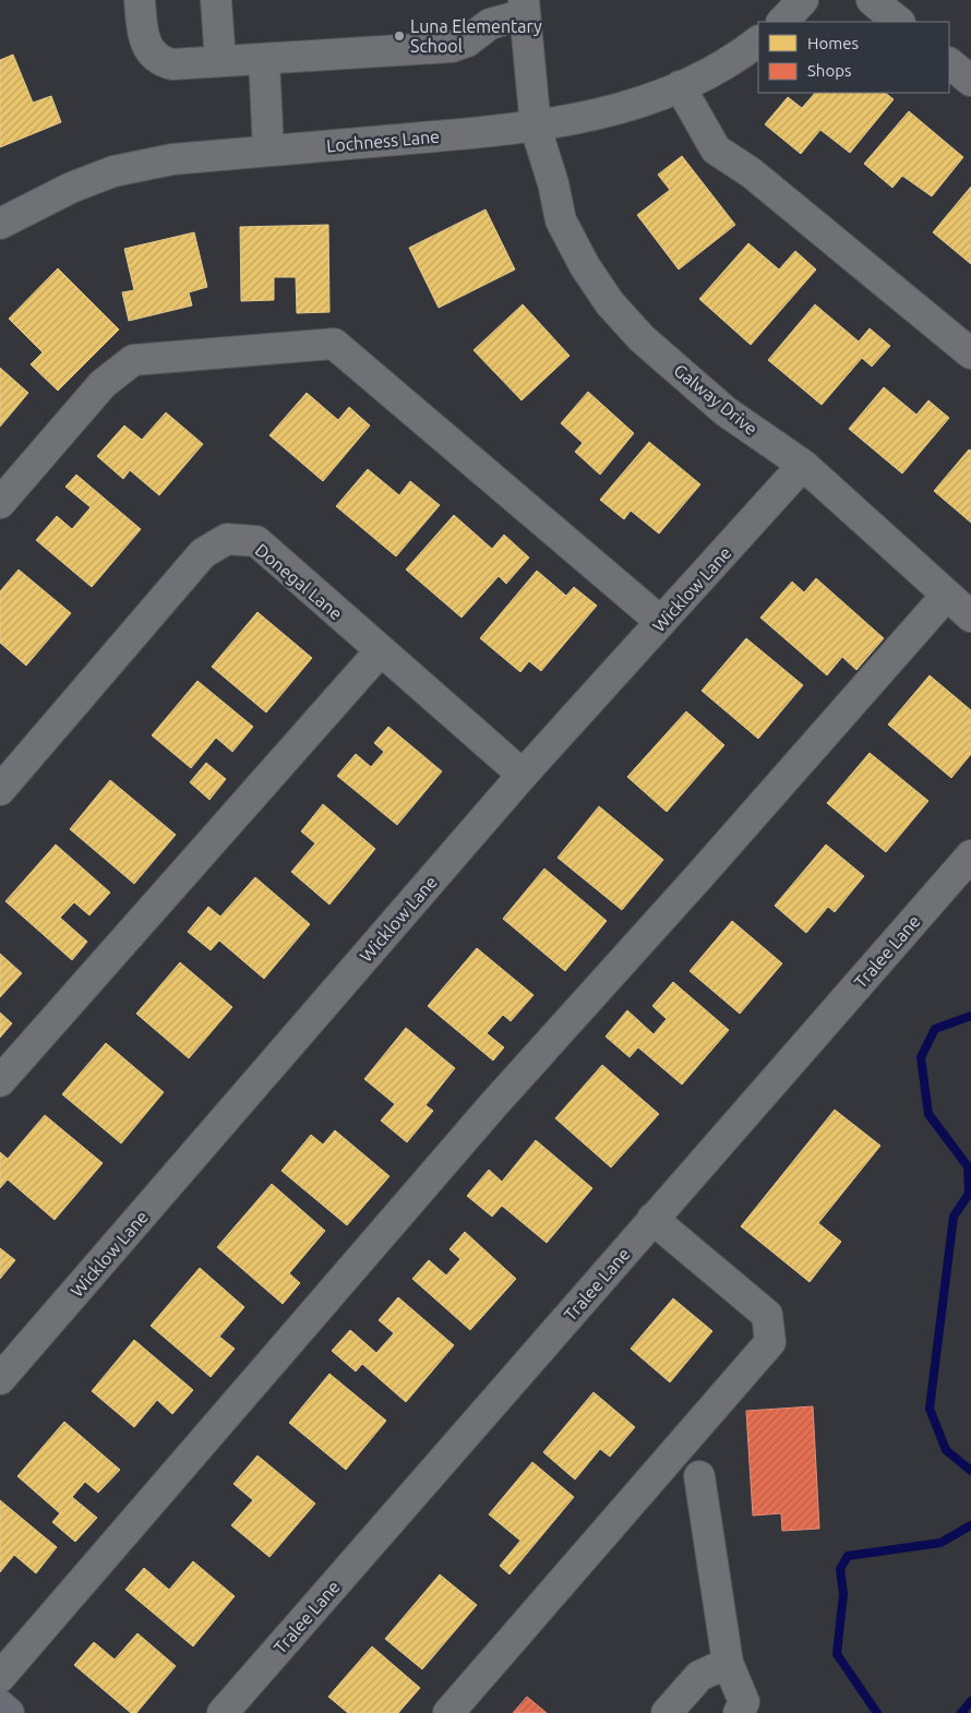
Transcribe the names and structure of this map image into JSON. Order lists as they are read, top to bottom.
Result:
{
  "streets": {
    "street": [
      "Lochness Lane",
      "Galway Drive",
      "Donegal Lane",
      "Wicklow Lane",
      "Tralee Lane"
    ]
  },
  "crossings": [
    ["Lochness Lane", "Galway Drive"],
    ["Galway Drive", "Wicklow Lane"],
    ["Donegal Lane", "Wicklow Lane"]
  ],
  "places": ["Luna Elementary School"],
  "legend": ["Homes", "Shops"]
}
